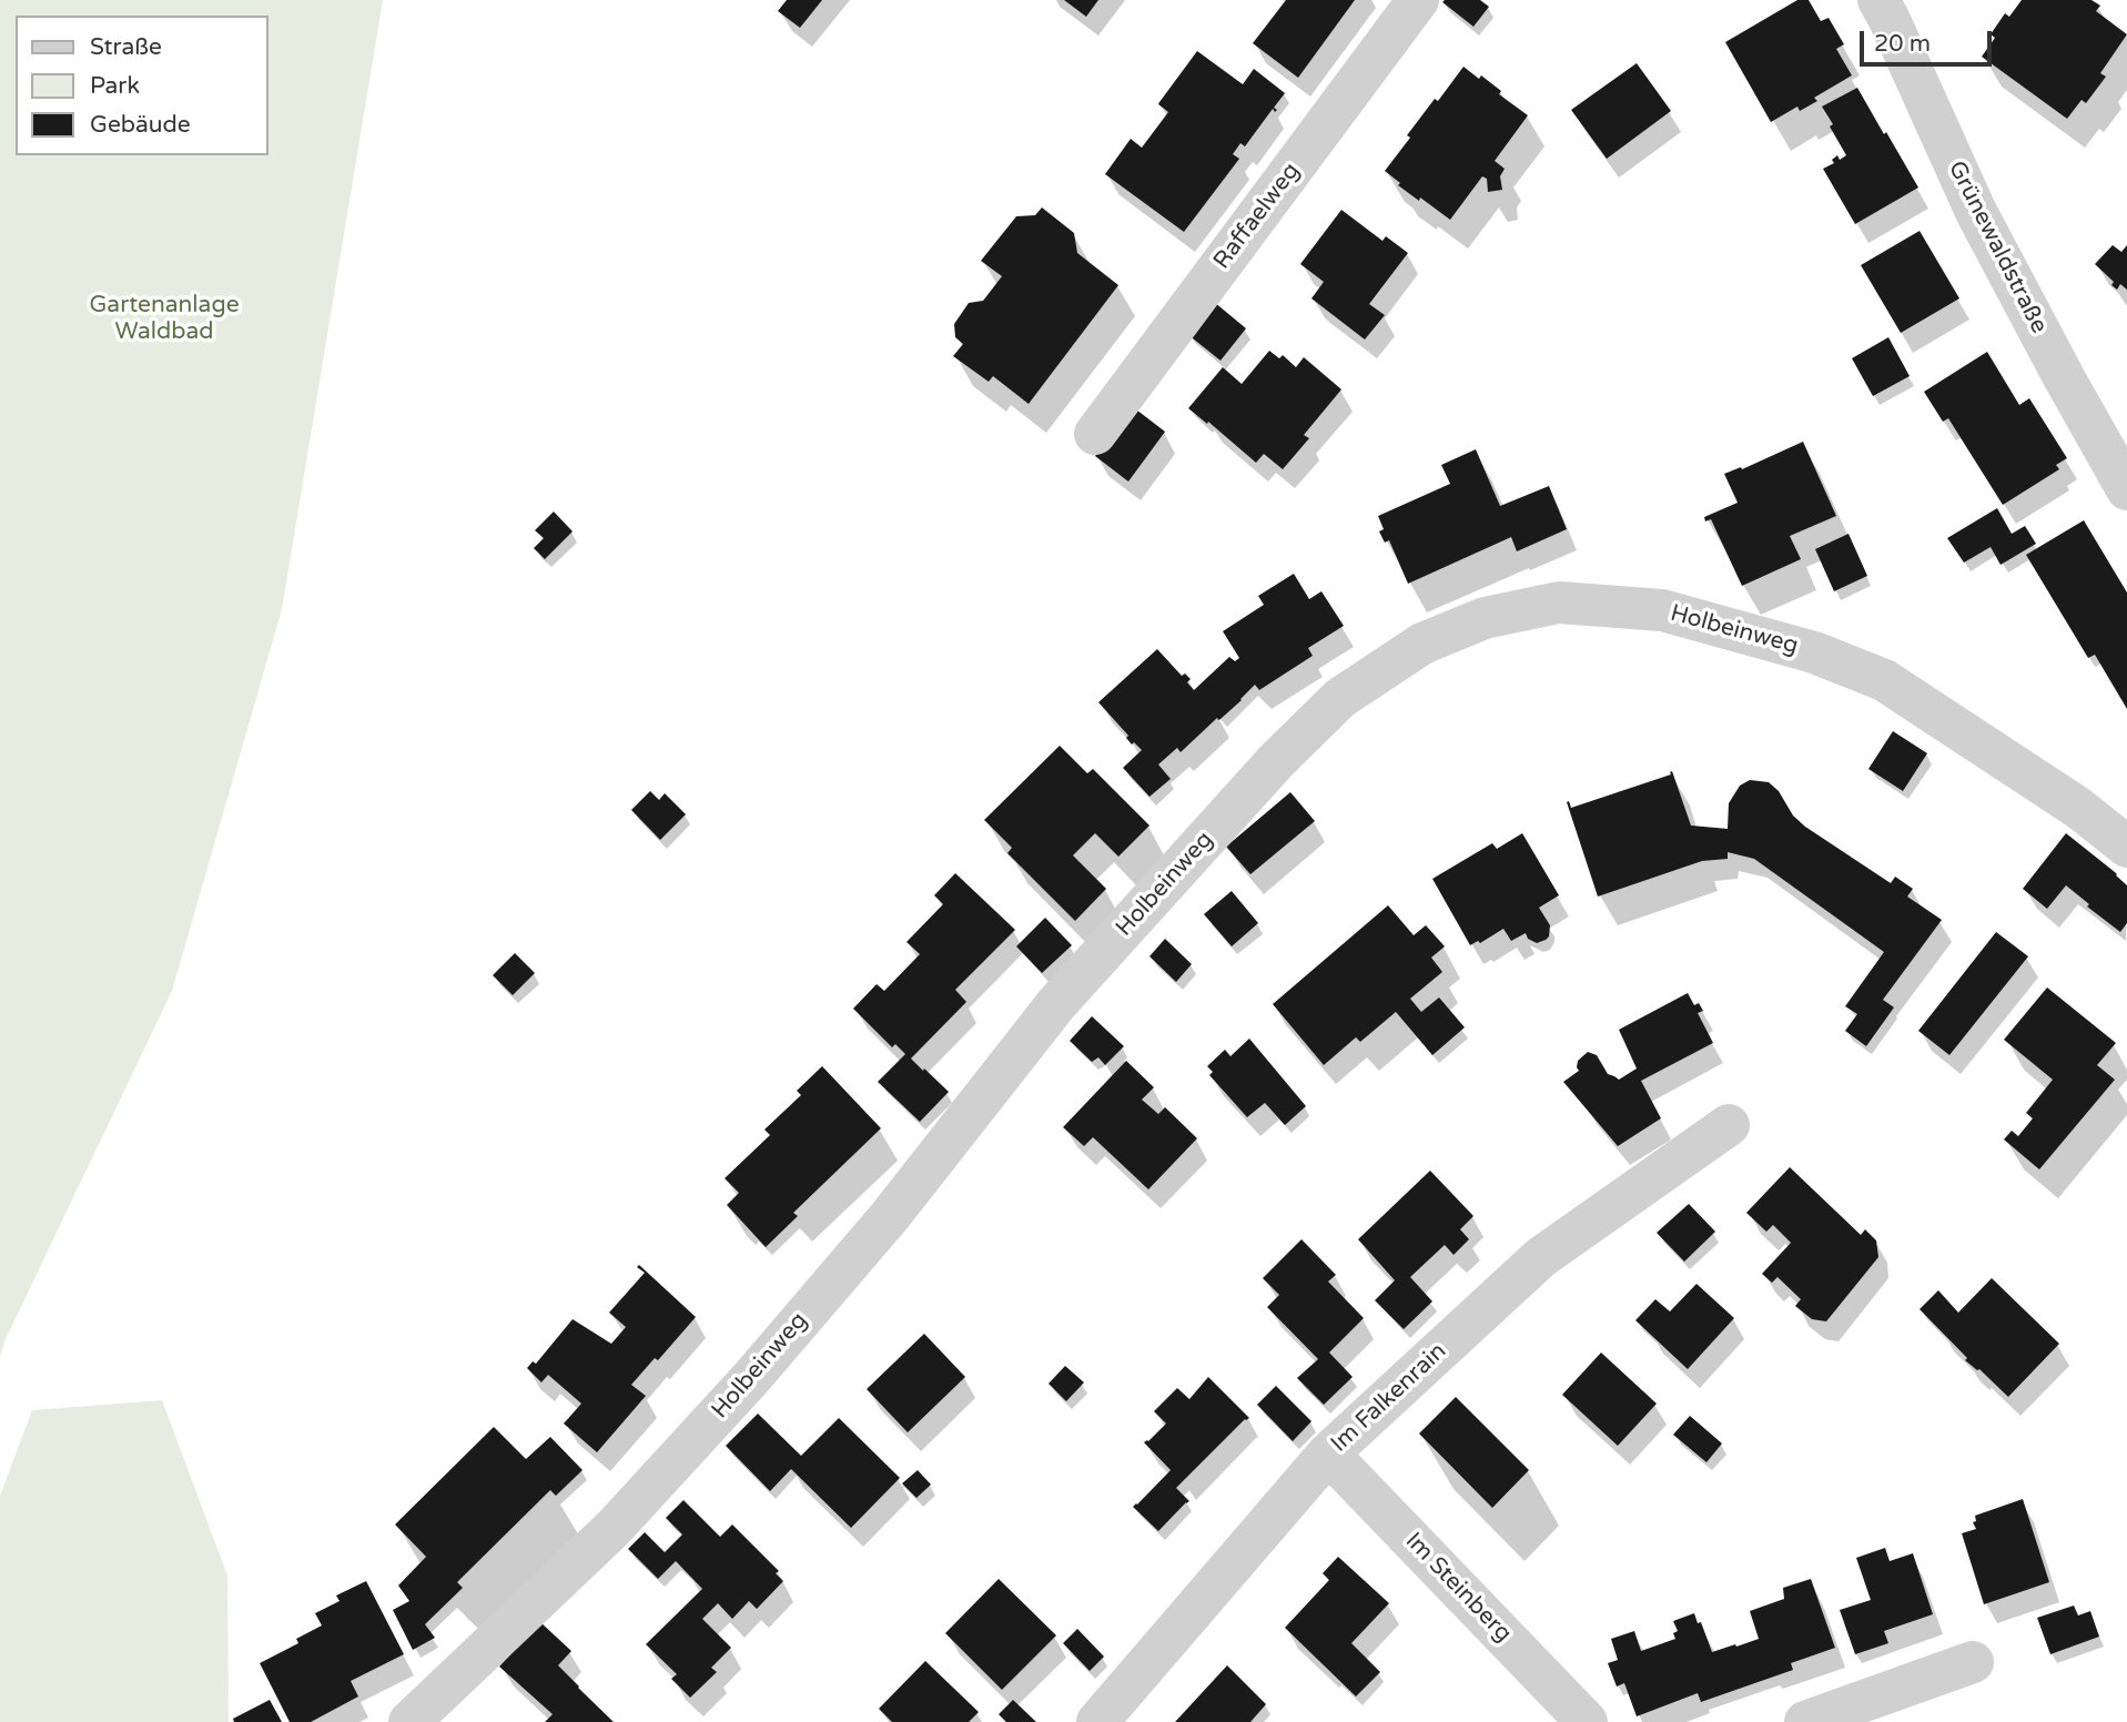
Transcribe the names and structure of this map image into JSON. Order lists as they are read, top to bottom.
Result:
{
  "streets": {
    "street": [
      "Raffaelweg",
      "Grünewaldstraße",
      "Holbeinweg",
      "Im Falkenrain",
      "Im Steinberg"
    ]
  },
  "crossings": [
    ["Im Falkenrain", "Im Steinberg"]
  ],
  "parks": ["Gartenanlage Waldbad"],
  "legend": ["Straße", "Park", "Gebäude"],
  "scale_bar": "20 m"
}
